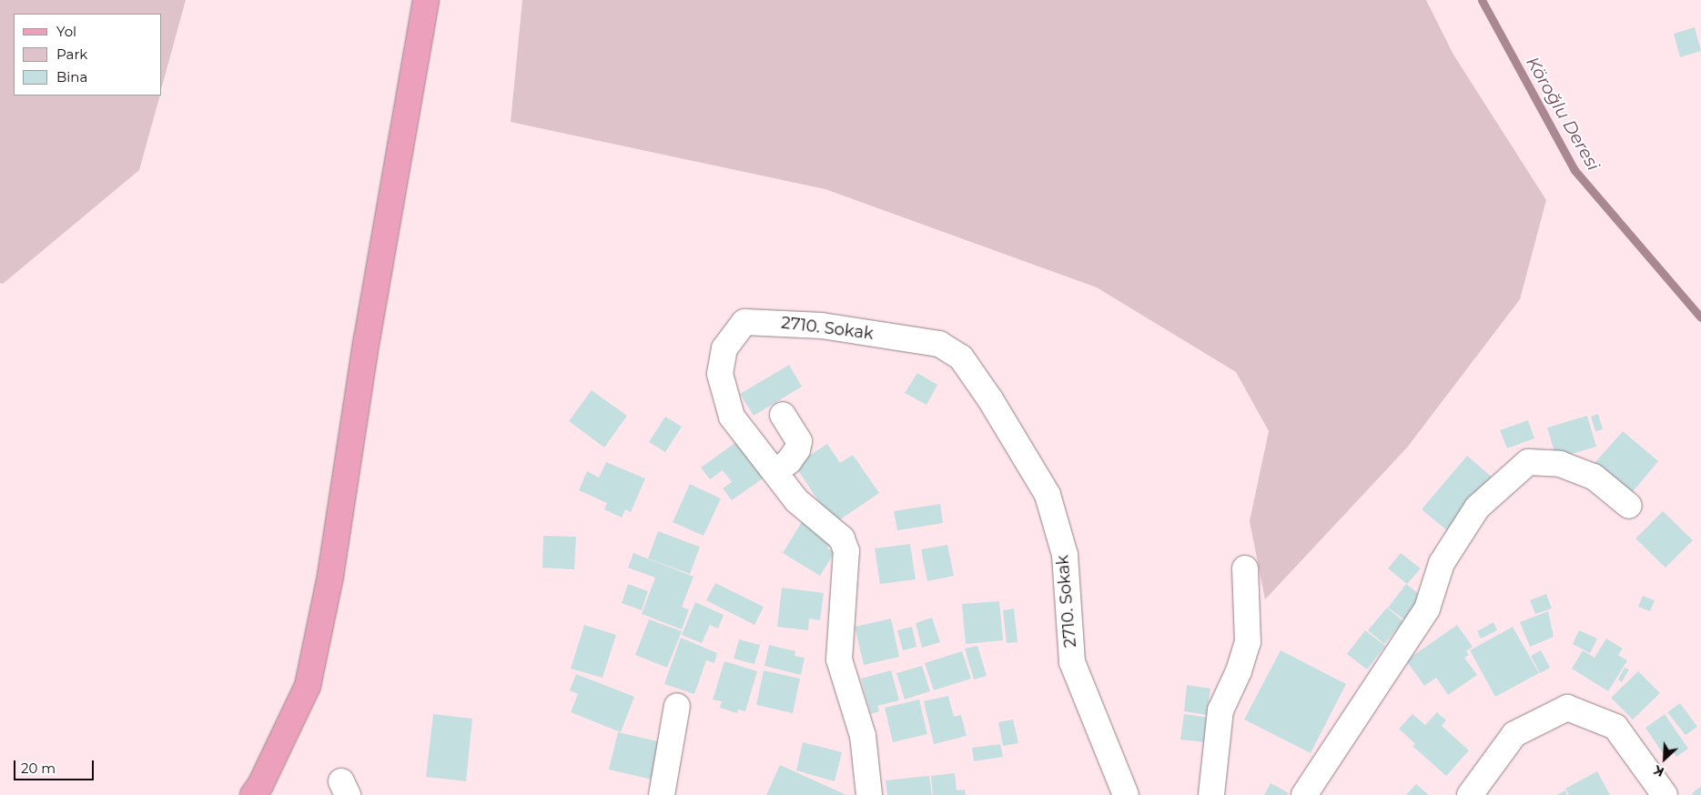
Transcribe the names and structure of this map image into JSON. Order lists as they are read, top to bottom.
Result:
{
  "streets": {
    "street": ["2710. Sokak"]
  },
  "water": ["Köroğlu Deresi"],
  "legend": ["Yol", "Park", "Bina"],
  "scale_bar": "20 m",
  "north": "bottom left"
}
